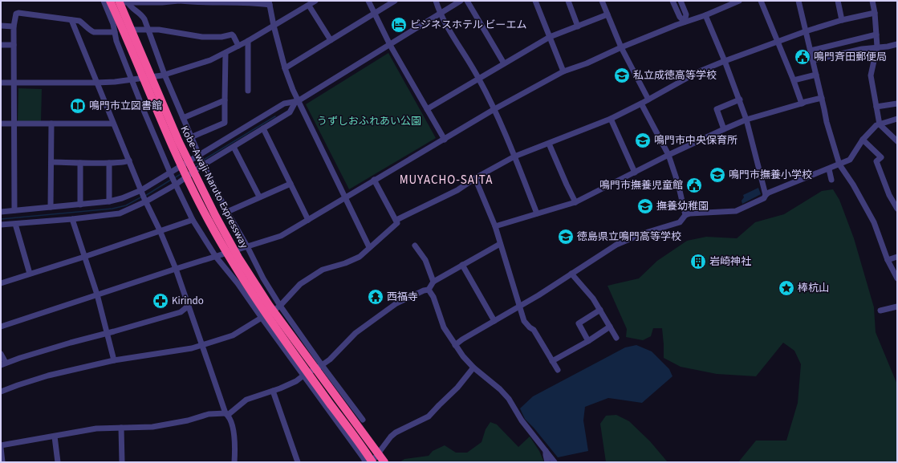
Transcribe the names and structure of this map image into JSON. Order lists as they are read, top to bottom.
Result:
{
  "streets": {
    "highway": ["Kobe-Awaji-Naruto Expressway"]
  },
  "districts": ["MUYACHO-SAITA"],
  "parks": ["うずしおふれあい公園"],
  "places": {
    "hotel": ["ビジネスホテル ビーエム"],
    "public building": ["鳴門斉田郵便局", "鳴門市撫養児童館"],
    "school or university": [
      "私立成徳高等学校",
      "鳴門市中央保育所",
      "鳴門市撫養小学校",
      "撫養幼稚園",
      "徳島県立鳴門高等学校"
    ],
    "library": ["鳴門市立図書館"],
    "building": ["岩崎神社"],
    "place": ["棒杭山"],
    "temple": ["西福寺"],
    "pharmacy": ["Kirindo"]
  }
}
